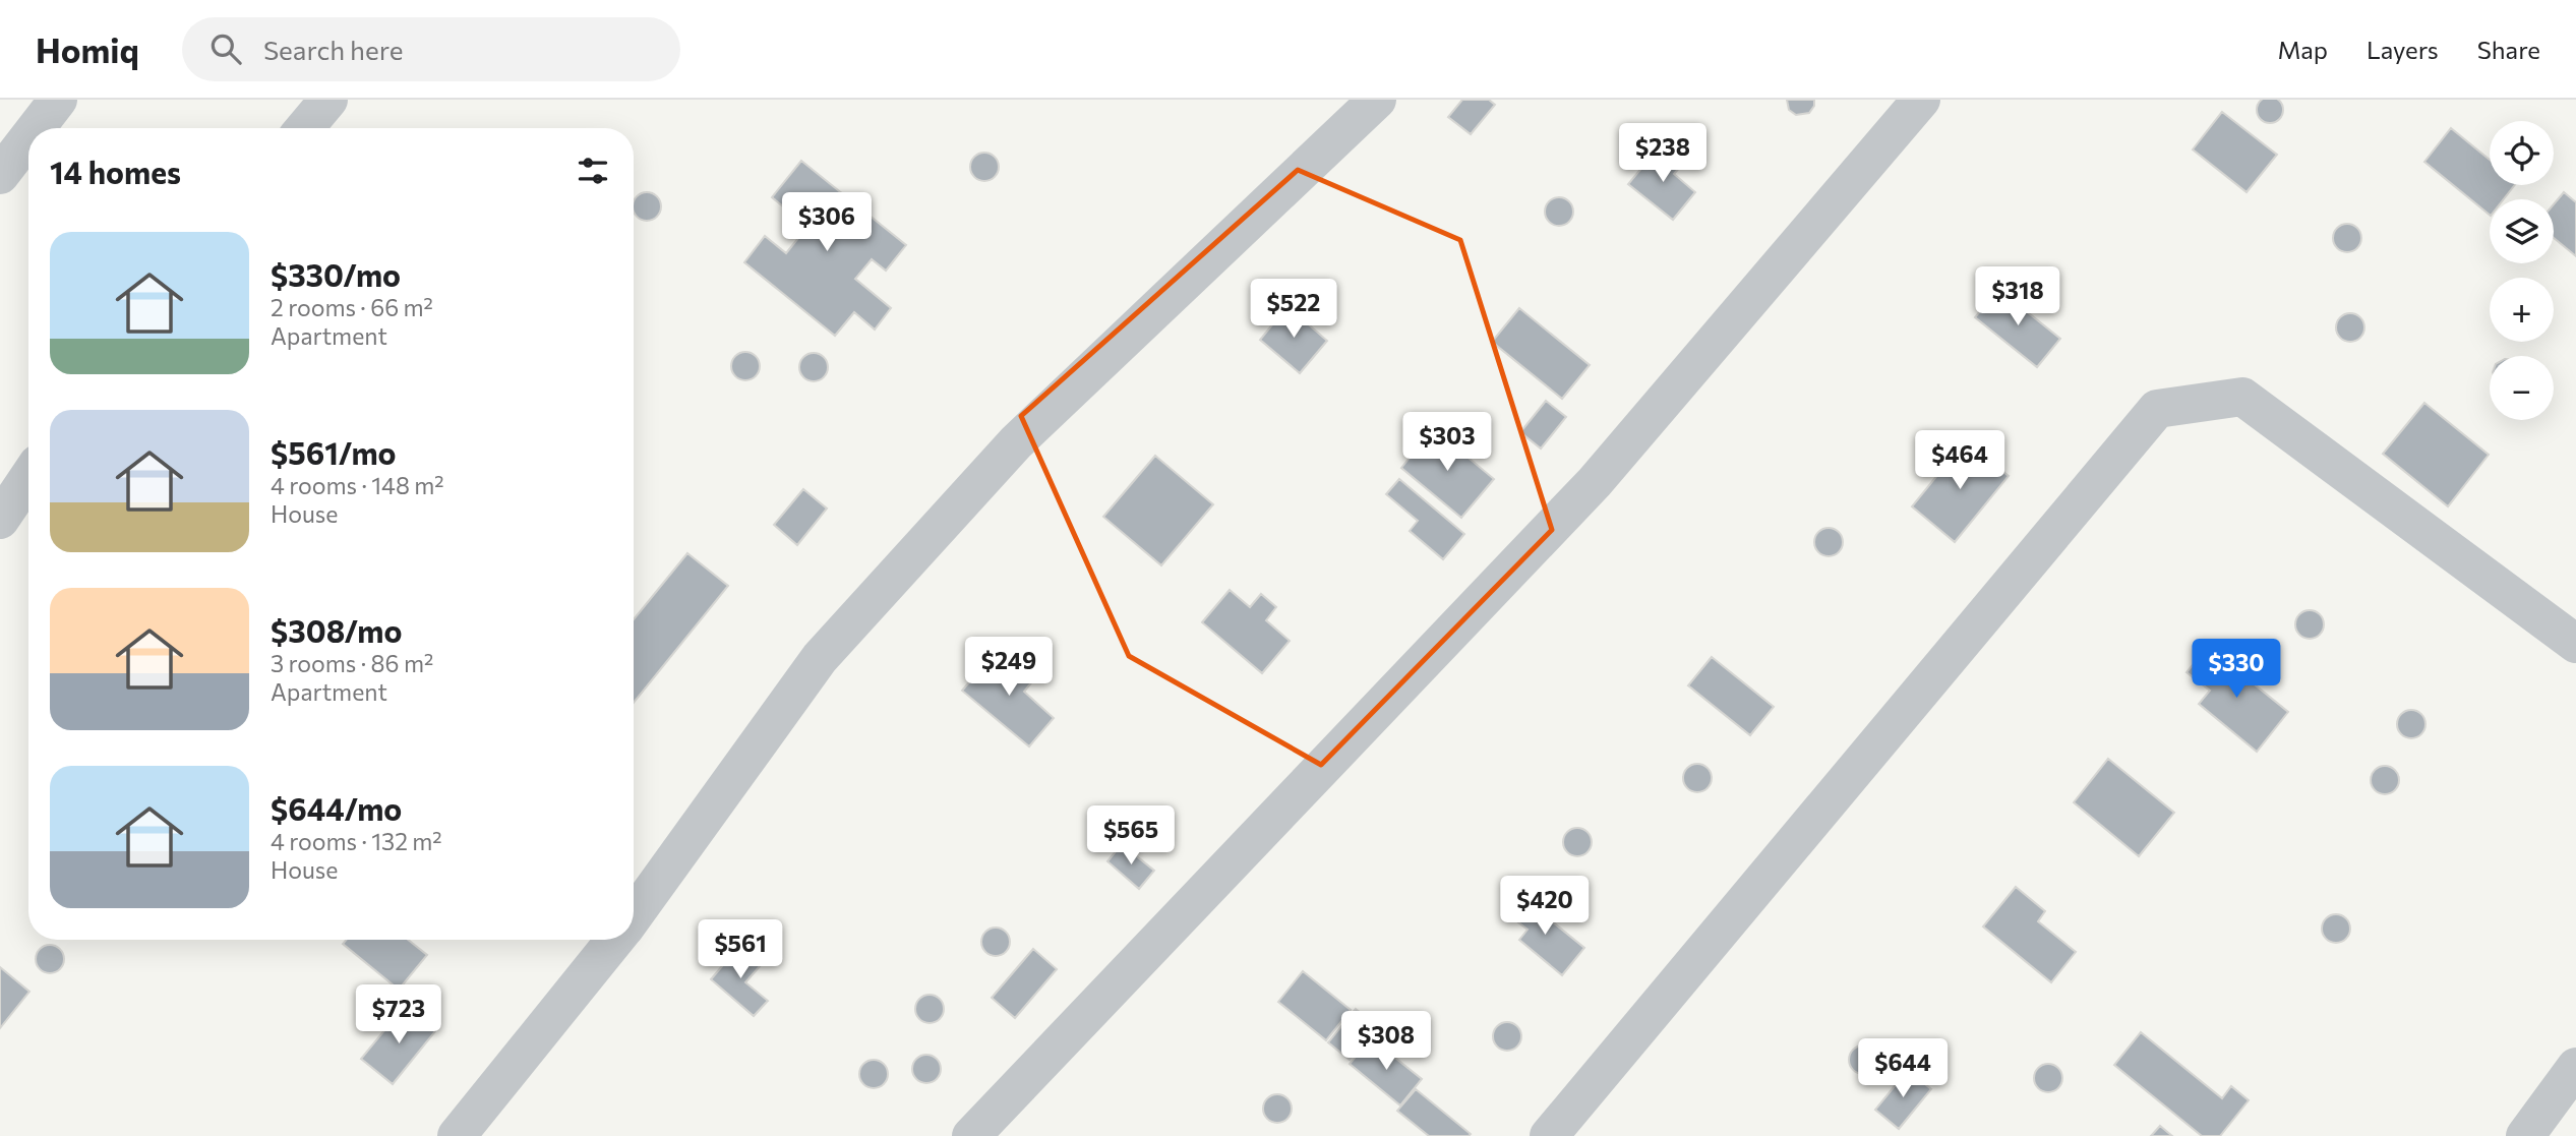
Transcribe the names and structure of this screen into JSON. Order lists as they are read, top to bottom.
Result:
{
  "page": {
    "header": "Homiq",
    "search": "Search here",
    "nav": ["Map", "Layers", "Share"],
    "map_buttons": ["+", "−"],
    "price": [
      "$238",
      "$306",
      "$318",
      "$522",
      "$303",
      "$464",
      "$249",
      "$330",
      "$565",
      "$420",
      "$561",
      "$723",
      "$308",
      "$644"
    ],
    "heading": "14 homes",
    "list": [
      {
        "name": "$330/mo",
        "note": "2 rooms · 66 m² · Apartment"
      },
      {
        "name": "$561/mo",
        "note": "4 rooms · 148 m² · House"
      },
      {
        "name": "$308/mo",
        "note": "3 rooms · 86 m² · Apartment"
      },
      {
        "name": "$644/mo",
        "note": "4 rooms · 132 m² · House"
      }
    ]
  }
}
